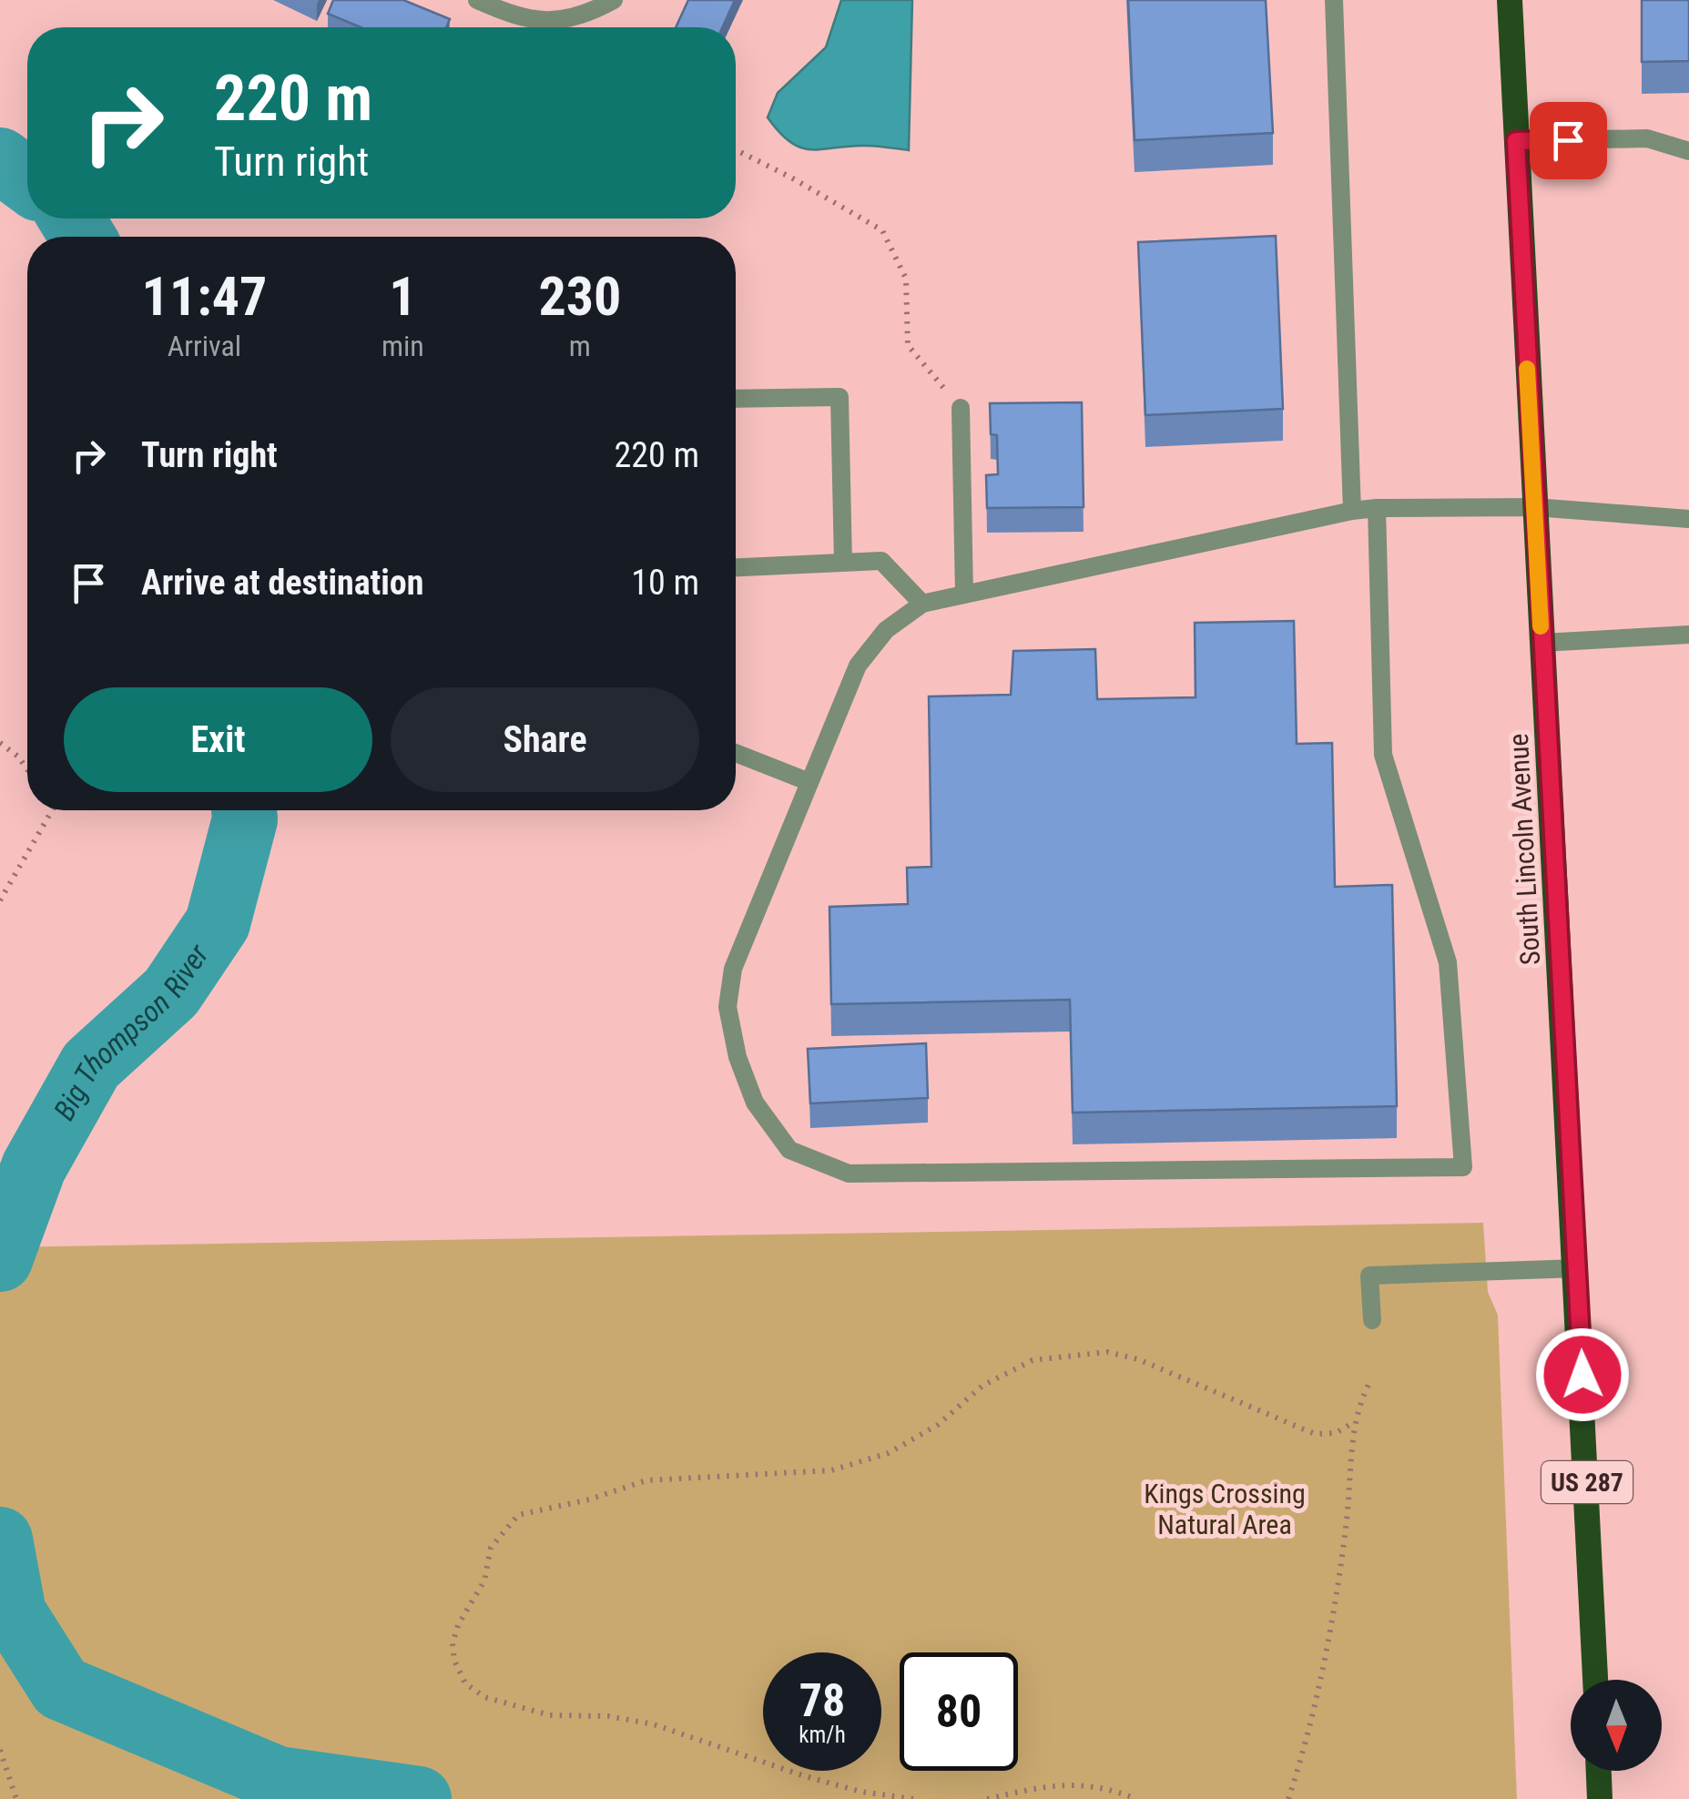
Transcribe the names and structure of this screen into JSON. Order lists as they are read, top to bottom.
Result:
{
  "streets": {
    "highway": ["South Lincoln Avenue", "US 287"]
  },
  "water": ["Big Thompson River"],
  "parks": ["Kings Crossing Natural Area"],
  "north": "bottom",
  "page": {
    "turn": ["220 m", "Turn right"],
    "eta": [
      "11:47",
      "Arrival",
      "1",
      "min",
      "230",
      "m"
    ],
    "list": [
      {
        "name": "Turn right",
        "value": "220 m"
      },
      {
        "name": "Arrive at destination",
        "value": "10 m"
      }
    ],
    "buttons": ["Exit", "Share"],
    "speed": "78 km/h",
    "limit": "80"
  }
}
